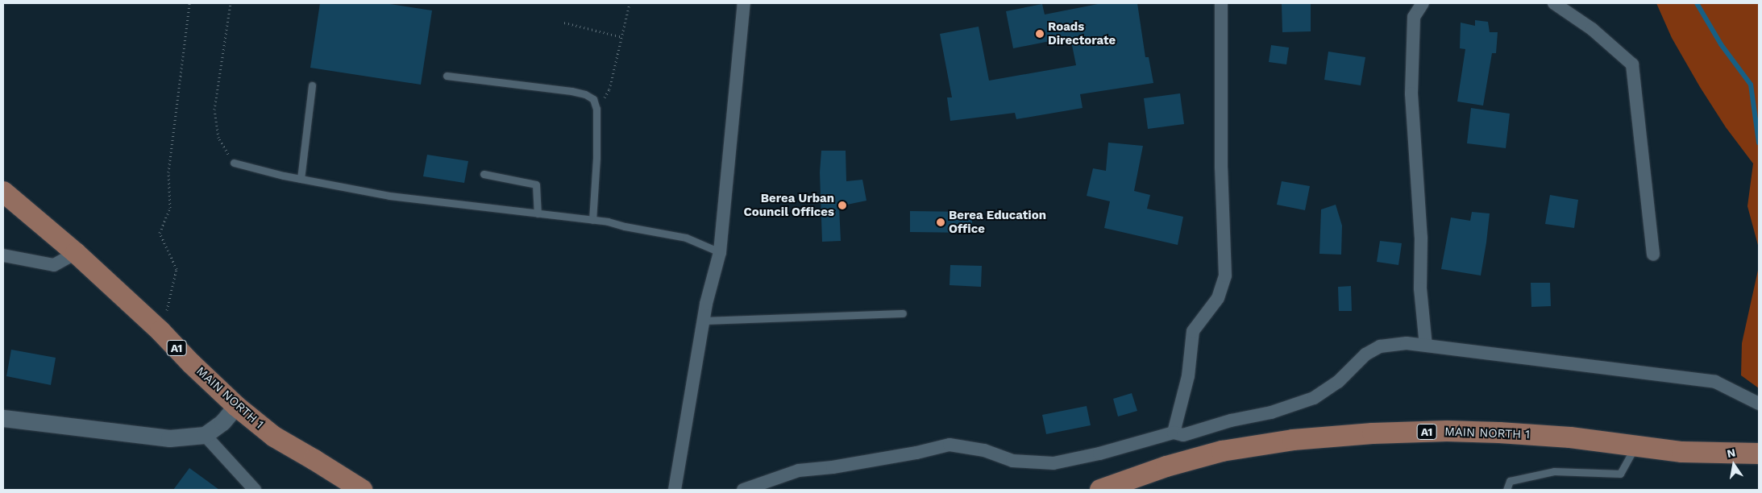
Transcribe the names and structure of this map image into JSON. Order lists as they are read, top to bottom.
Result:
{
  "streets": {
    "main road": ["A1", "MAIN NORTH 1"]
  },
  "places": ["Roads Directorate", "Berea Urban Council Offices", "Berea Education Office"],
  "north": "top"
}
